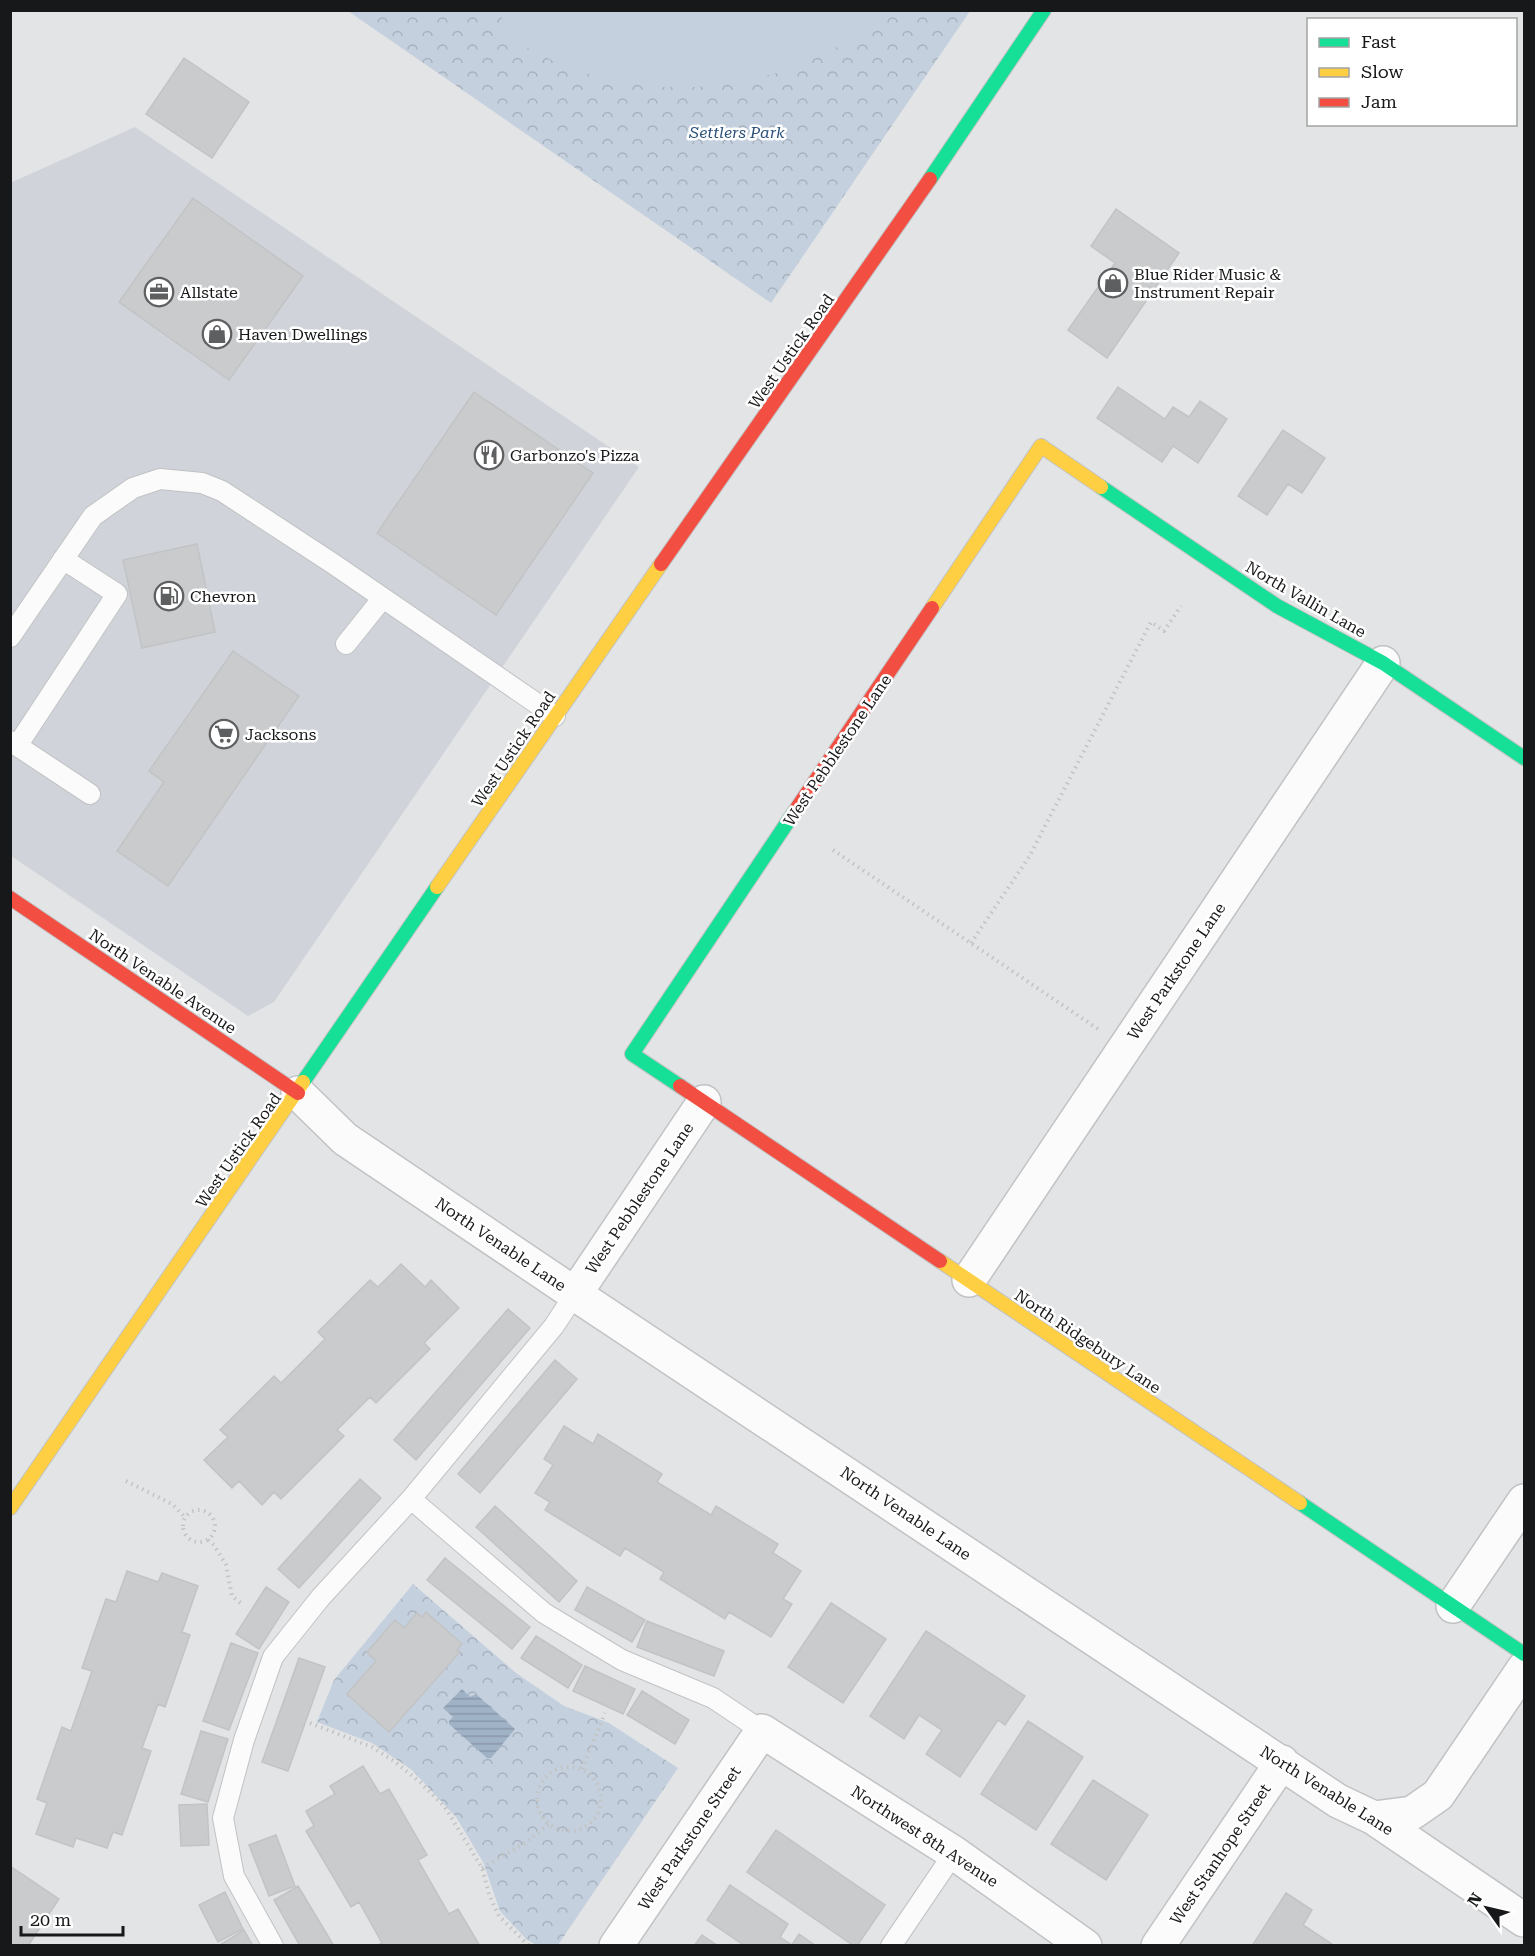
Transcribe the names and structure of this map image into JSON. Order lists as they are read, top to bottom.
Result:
{
  "streets": {
    "street": [
      "West Ustick Road",
      "North Vallin Lane",
      "West Pebblestone Lane",
      "West Parkstone Lane",
      "North Venable Avenue",
      "North Venable Lane",
      "North Ridgebury Lane",
      "Northwest 8th Avenue",
      "West Parkstone Street",
      "West Stanhope Street"
    ]
  },
  "crossings": [
    ["West Ustick Road", "North Venable Avenue"],
    ["West Ustick Road", "North Venable Lane"],
    ["North Vallin Lane", "West Pebblestone Lane"],
    ["North Vallin Lane", "West Parkstone Lane"],
    ["West Pebblestone Lane", "North Venable Lane"],
    ["West Pebblestone Lane", "North Ridgebury Lane"],
    ["West Parkstone Lane", "North Ridgebury Lane"],
    ["North Venable Avenue", "North Venable Lane"],
    ["North Venable Lane", "West Stanhope Street"],
    ["Northwest 8th Avenue", "West Parkstone Street"]
  ],
  "parks": ["Settlers Park"],
  "places": {
    "shop": ["Blue Rider Music & Instrument Repair", "Haven Dwellings"],
    "office": ["Allstate"],
    "restaurant": ["Garbonzo's Pizza"],
    "fuel station": ["Chevron"],
    "supermarket": ["Jacksons"]
  },
  "legend": ["Fast", "Slow", "Jam"],
  "scale_bar": "20 m",
  "north": "top left"
}
